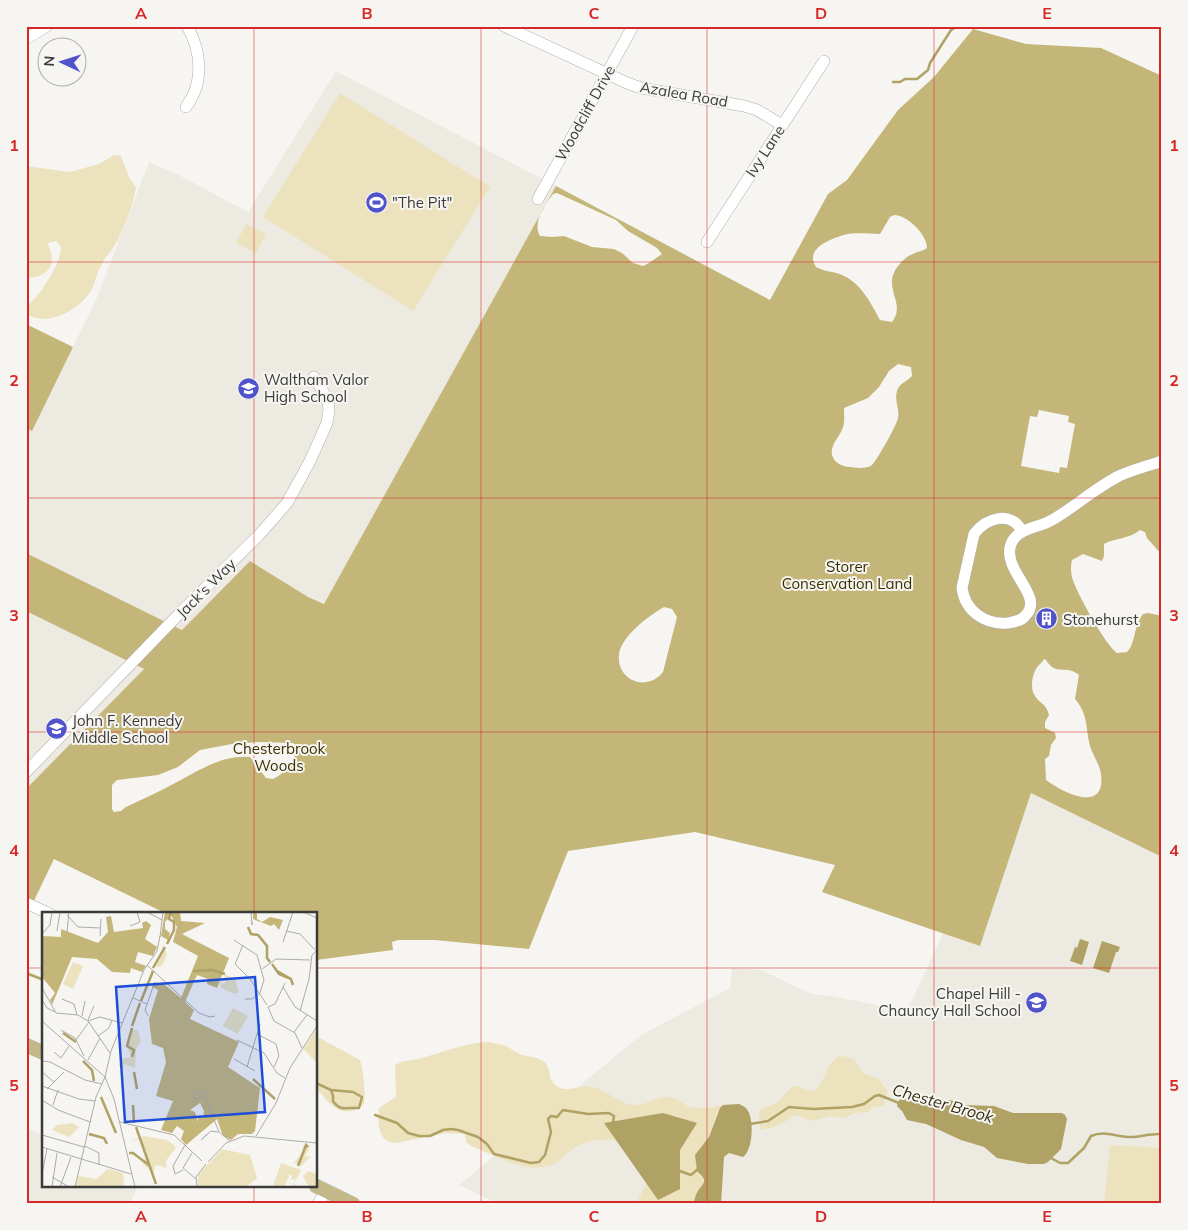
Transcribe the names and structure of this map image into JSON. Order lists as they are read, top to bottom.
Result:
{
  "streets": {
    "street": [
      "Azalea Road",
      "Woodcliff Drive",
      "Ivy Lane",
      "Jack's Way"
    ]
  },
  "crossings": [
    ["Azalea Road", "Woodcliff Drive"],
    ["Azalea Road", "Ivy Lane"]
  ],
  "water": ["Chester Brook"],
  "parks": ["Storer Conservation Land", "Chesterbrook Woods"],
  "places": {
    "sports": ["\"The Pit\""],
    "school or university": ["Waltham Valor High School", "John F. Kennedy Middle School", "Chapel Hill - Chauncy Hall School"],
    "building": ["Stonehurst"]
  },
  "north": "left",
  "grid": {
    "columns": [
      "A",
      "B",
      "C",
      "D",
      "E"
    ],
    "rows": [
      "1",
      "2",
      "3",
      "4",
      "5"
    ]
  }
}
